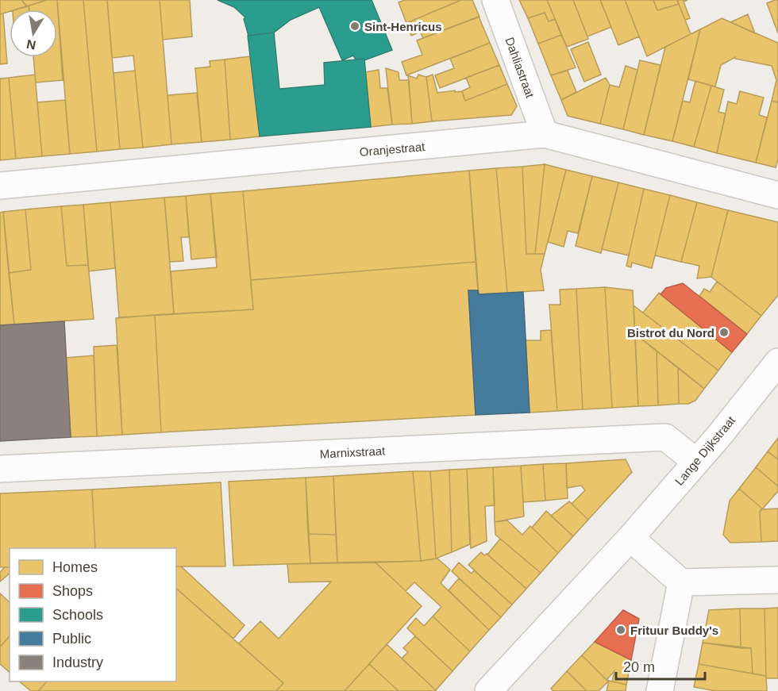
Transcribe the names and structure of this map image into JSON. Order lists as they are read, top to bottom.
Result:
{
  "streets": {
    "street": [
      "Dahliastraat",
      "Oranjestraat",
      "Lange Dijkstraat",
      "Marnixstraat"
    ]
  },
  "crossings": [
    ["Dahliastraat", "Oranjestraat"],
    ["Lange Dijkstraat", "Marnixstraat"]
  ],
  "places": ["Sint-Henricus", "Bistrot du Nord", "Frituur Buddy's"],
  "legend": [
    "Homes",
    "Shops",
    "Schools",
    "Public",
    "Industry"
  ],
  "scale_bar": "20 m",
  "north": "bottom"
}
